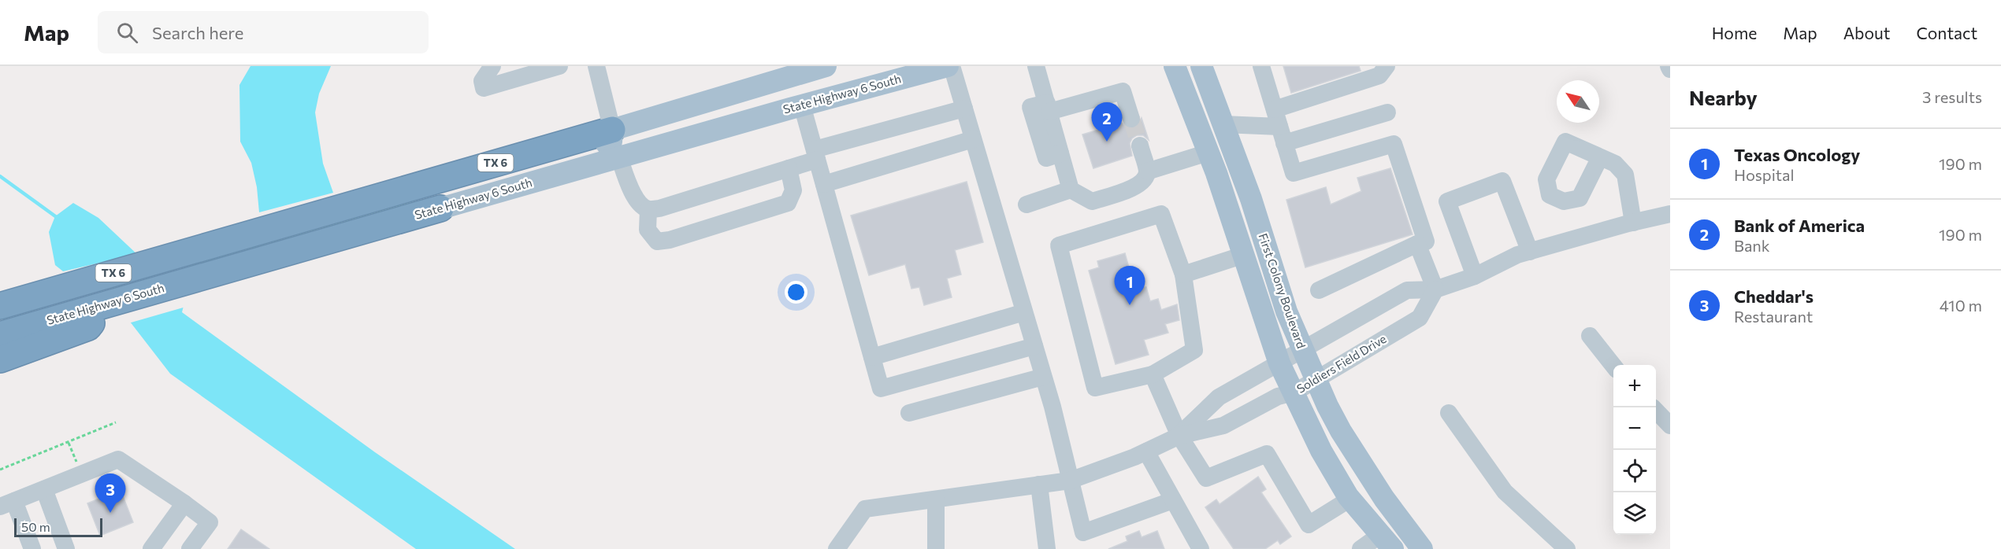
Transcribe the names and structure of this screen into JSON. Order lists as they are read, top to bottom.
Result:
{
  "streets": {
    "highway": ["State Highway 6 South", "TX 6"],
    "main road": ["First Colony Boulevard"],
    "street": ["Soldiers Field Drive"]
  },
  "crossings": [
    ["First Colony Boulevard", "Soldiers Field Drive"]
  ],
  "scale_bar": "50 m",
  "north": "top left",
  "page": {
    "header": "Map",
    "search": "Search here",
    "nav": [
      "Home",
      "Map",
      "About",
      "Contact"
    ],
    "heading": ["Nearby", "3 results"],
    "pins": ["2", "1", "3"],
    "list": [
      {
        "mark": "1",
        "name": "Texas Oncology",
        "note": "Hospital",
        "value": "190 m"
      },
      {
        "mark": "2",
        "name": "Bank of America",
        "note": "Bank",
        "value": "190 m"
      },
      {
        "mark": "3",
        "name": "Cheddar's",
        "note": "Restaurant",
        "value": "410 m"
      }
    ],
    "map_buttons": ["+", "−"],
    "scale": "50 m"
  }
}
